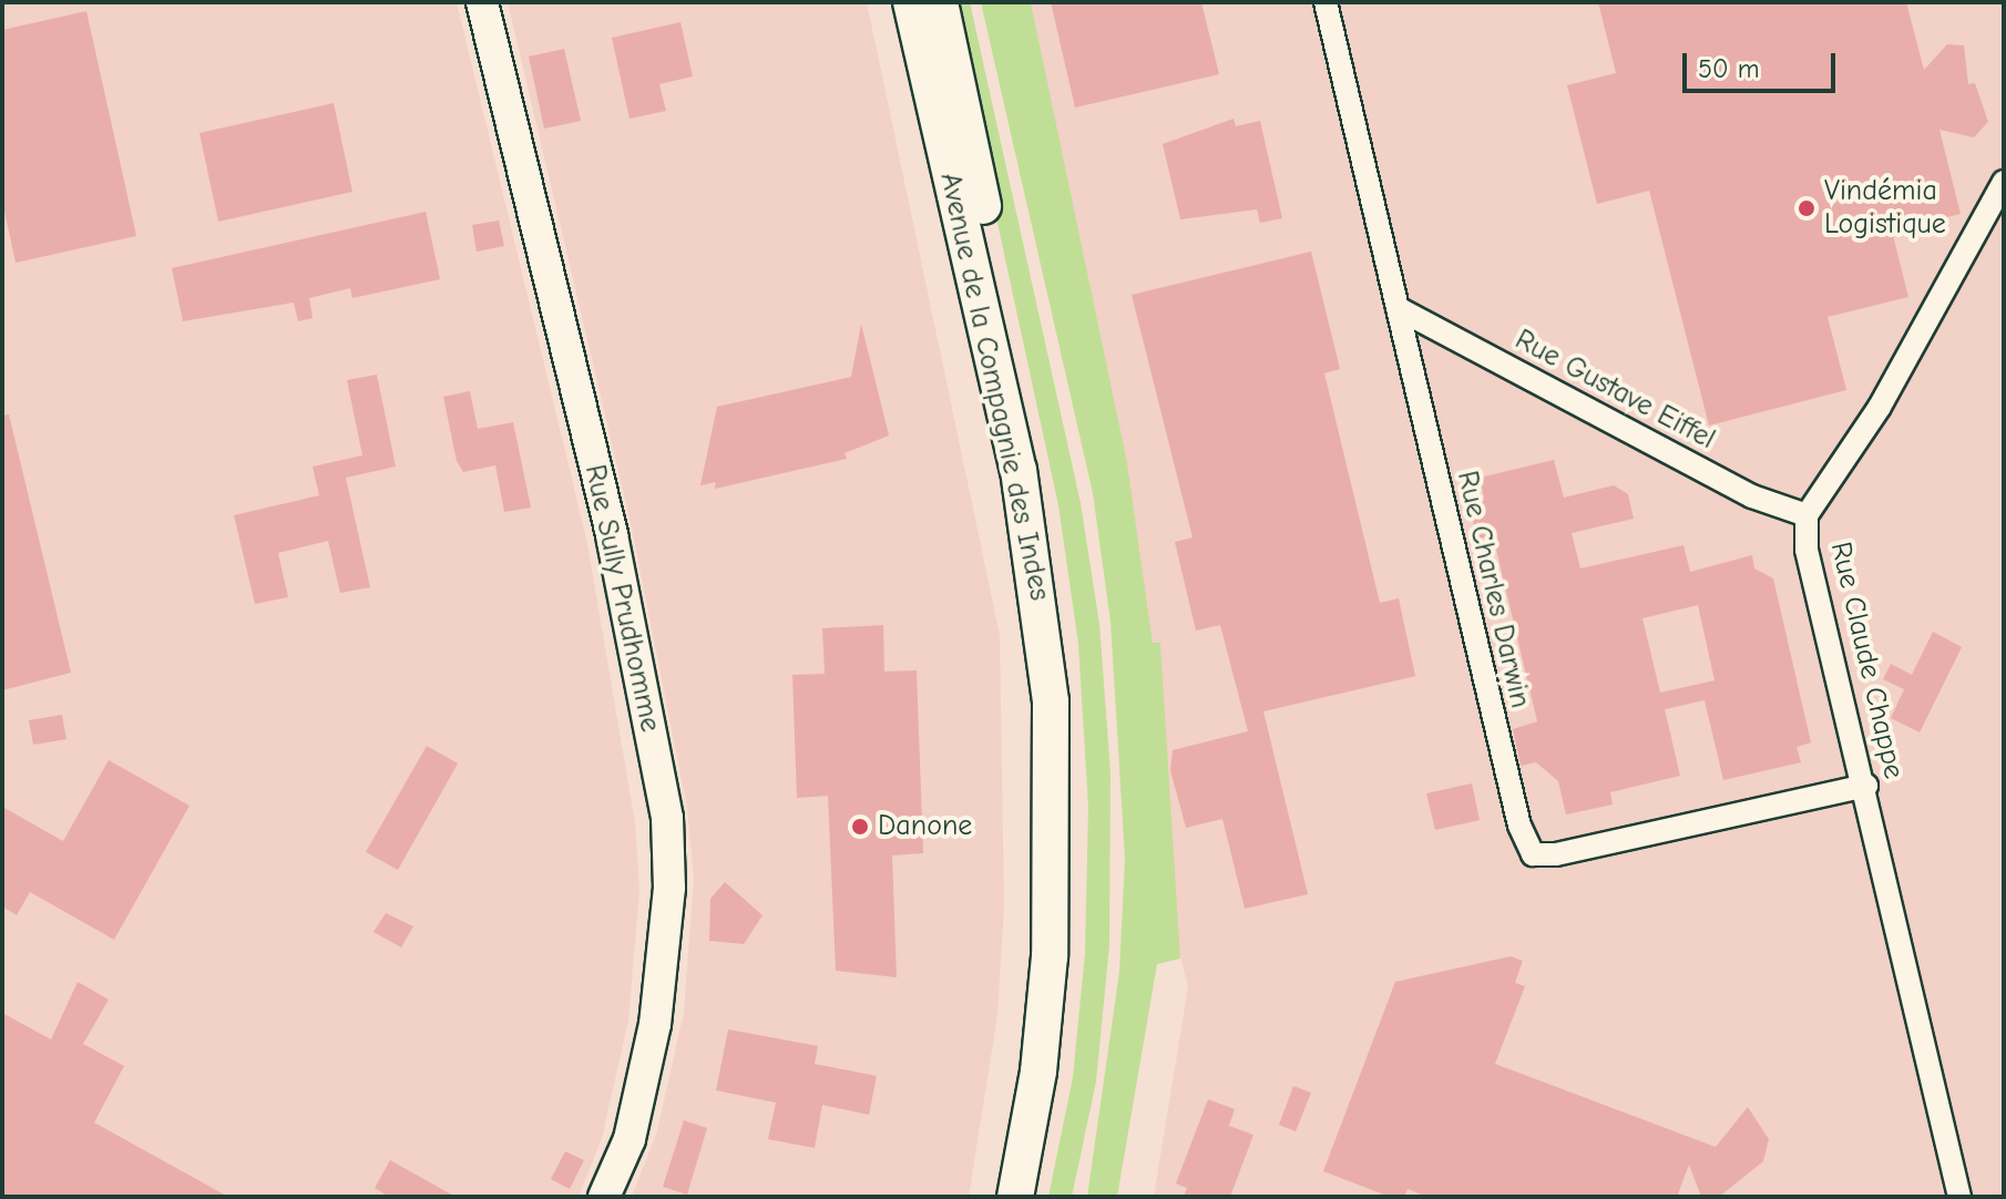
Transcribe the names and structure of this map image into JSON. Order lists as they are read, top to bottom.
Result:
{
  "streets": {
    "main road": ["Avenue de la Compagnie des Indes"],
    "street": [
      "Rue Gustave Eiffel",
      "Rue Charles Darwin",
      "Rue Sully Prudhomme",
      "Rue Claude Chappe"
    ]
  },
  "crossings": [
    ["Rue Gustave Eiffel", "Rue Charles Darwin"],
    ["Rue Gustave Eiffel", "Rue Claude Chappe"],
    ["Rue Charles Darwin", "Rue Claude Chappe"]
  ],
  "places": ["Vindémia Logistique", "Danone"],
  "scale_bar": "50 m"
}
